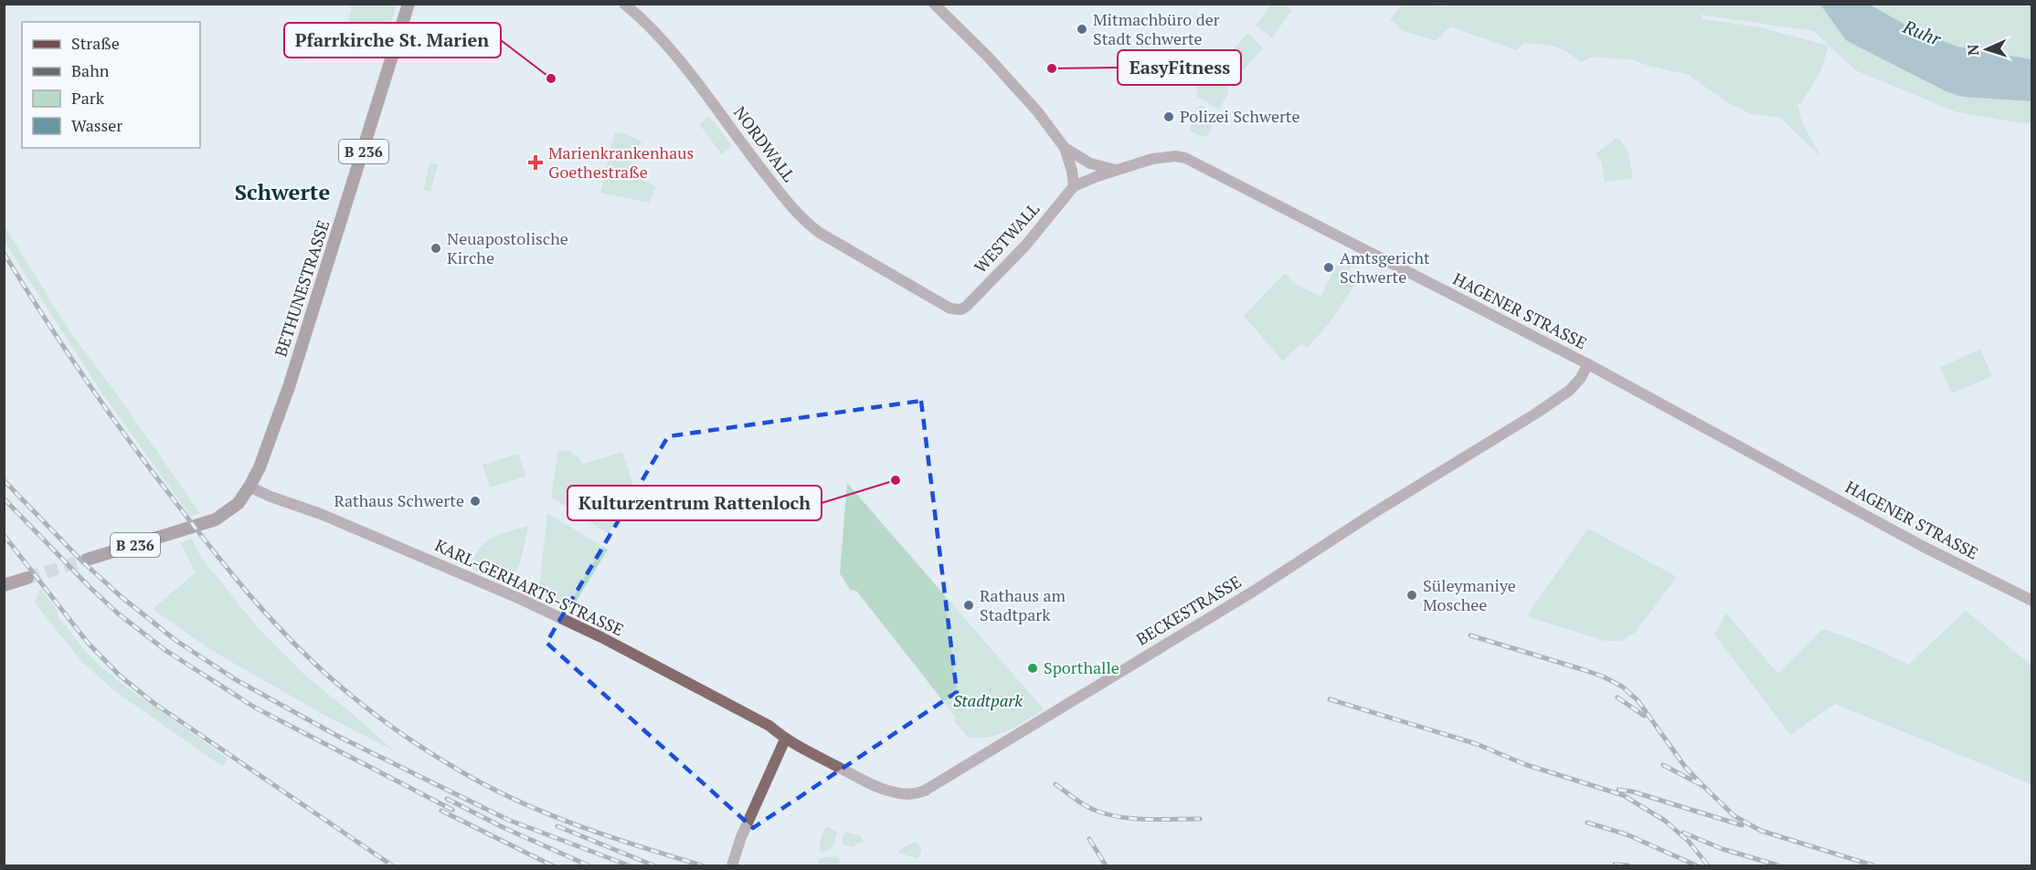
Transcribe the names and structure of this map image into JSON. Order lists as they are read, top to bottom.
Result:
{
  "streets": {
    "main road": [
      "NORDWALL",
      "B 236",
      "WESTWALL",
      "BETHUNESTRASSE",
      "HAGENER STRASSE",
      "KARL-GERHARTS-STRASSE",
      "BECKESTRASSE"
    ]
  },
  "crossings": [
    ["NORDWALL", "WESTWALL"],
    ["B 236", "BETHUNESTRASSE"],
    ["B 236", "KARL-GERHARTS-STRASSE"],
    ["WESTWALL", "HAGENER STRASSE"],
    ["BETHUNESTRASSE", "KARL-GERHARTS-STRASSE"],
    ["HAGENER STRASSE", "BECKESTRASSE"],
    ["KARL-GERHARTS-STRASSE", "BECKESTRASSE"]
  ],
  "districts": ["Schwerte"],
  "water": ["Ruhr"],
  "parks": ["Stadtpark"],
  "places": {
    "other": [
      "Mitmachbüro der Stadt Schwerte",
      "EasyFitness",
      "Pfarrkirche St. Marien",
      "Polizei Schwerte",
      "Neuapostolische Kirche",
      "Amtsgericht Schwerte",
      "Kulturzentrum Rattenloch",
      "Rathaus Schwerte",
      "Süleymaniye Moschee",
      "Rathaus am Stadtpark",
      "Sporthalle"
    ],
    "health": ["Marienkrankenhaus Goethestraße"]
  },
  "legend": [
    "Straße",
    "Bahn",
    "Park",
    "Wasser"
  ],
  "north": "left"
}
